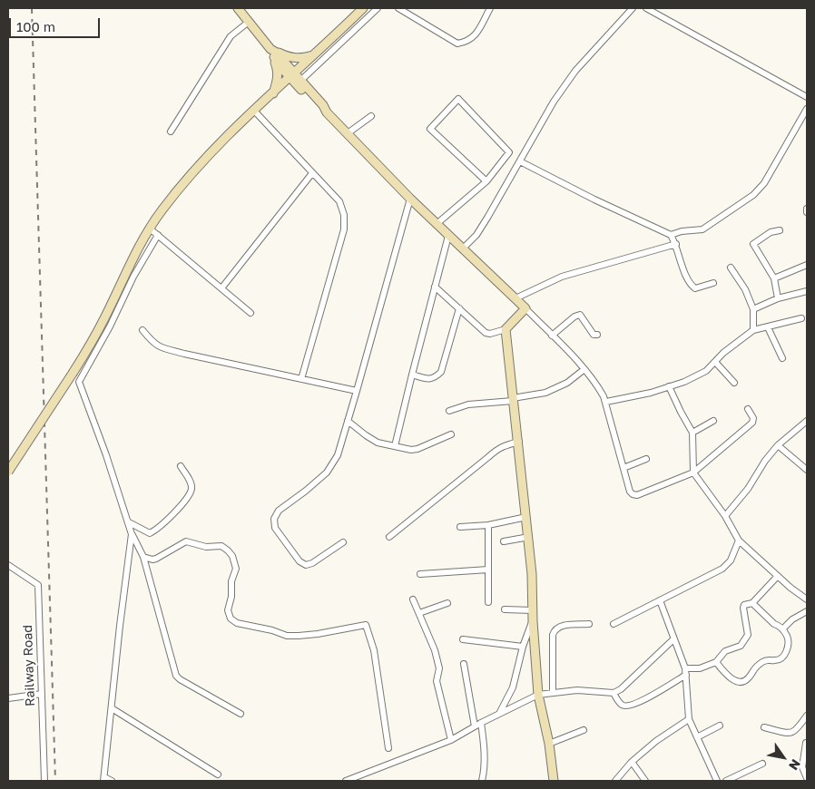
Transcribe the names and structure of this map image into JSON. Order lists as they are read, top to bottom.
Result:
{
  "streets": {
    "street": ["Railway Road"]
  },
  "scale_bar": "100 m",
  "north": "bottom right"
}
